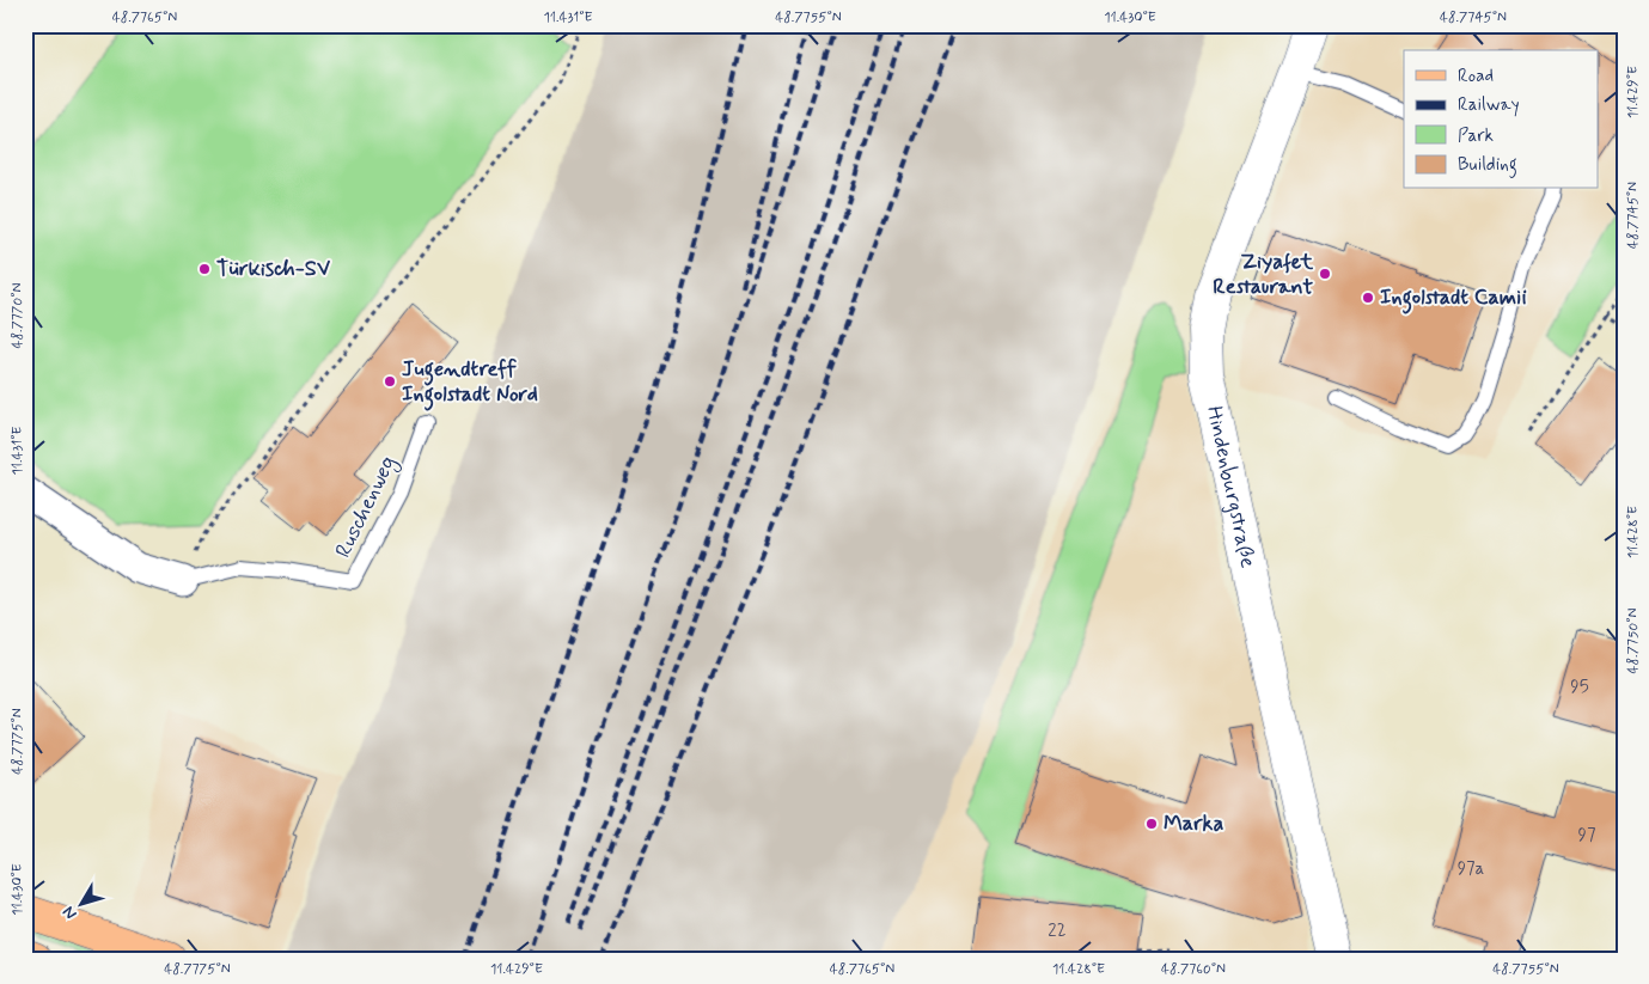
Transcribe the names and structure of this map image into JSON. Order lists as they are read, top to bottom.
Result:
{
  "streets": {
    "street": ["Hindenburgstraße"],
    "lane": ["Ruschenweg"]
  },
  "places": [
    "Türkisch-SV",
    "Ziyafet Restaurant",
    "Ingolstadt Camii",
    "Jugendtreff Ingolstadt Nord",
    "Marka"
  ],
  "house_numbers": [
    "95",
    "97",
    "97a",
    "22"
  ],
  "legend": [
    "Road",
    "Railway",
    "Park",
    "Building"
  ],
  "north": "bottom left",
  "coordinates": [
    "48.7765°N",
    "11.431°E",
    "48.7755°N",
    "11.430°E",
    "48.7745°N",
    "11.429°E",
    "48.7770°N",
    "11.428°E",
    "48.7750°N",
    "48.7775°N",
    "48.7760°N"
  ]
}
